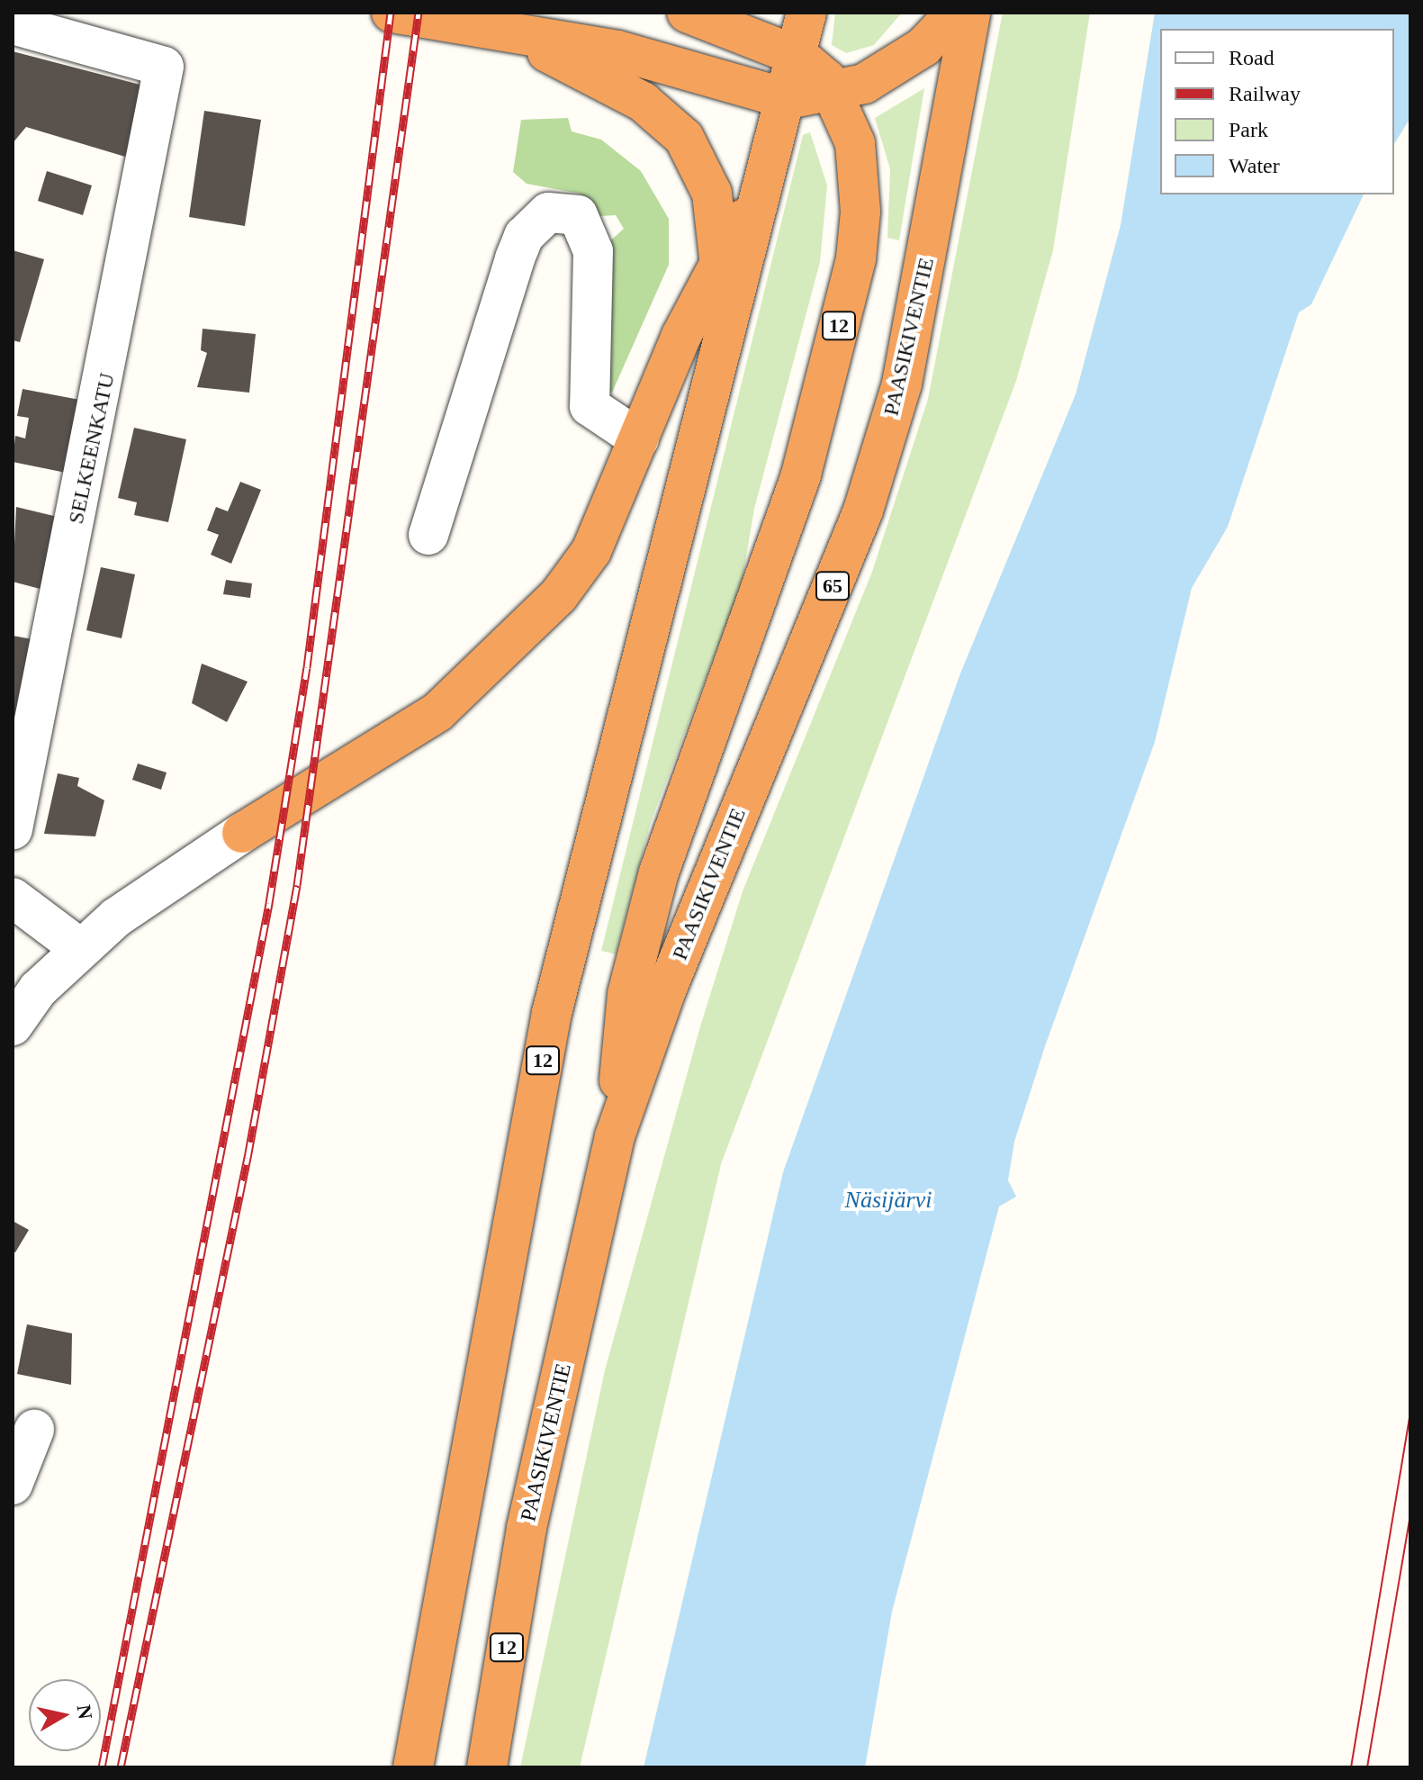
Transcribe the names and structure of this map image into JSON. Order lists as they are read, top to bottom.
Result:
{
  "streets": {
    "highway": ["12", "PAASIKIVENTIE", "65"],
    "street": ["SELKEENKATU"]
  },
  "crossings": [
    ["12", "PAASIKIVENTIE"]
  ],
  "water": ["Näsijärvi"],
  "legend": [
    "Road",
    "Railway",
    "Park",
    "Water"
  ],
  "north": "right"
}
